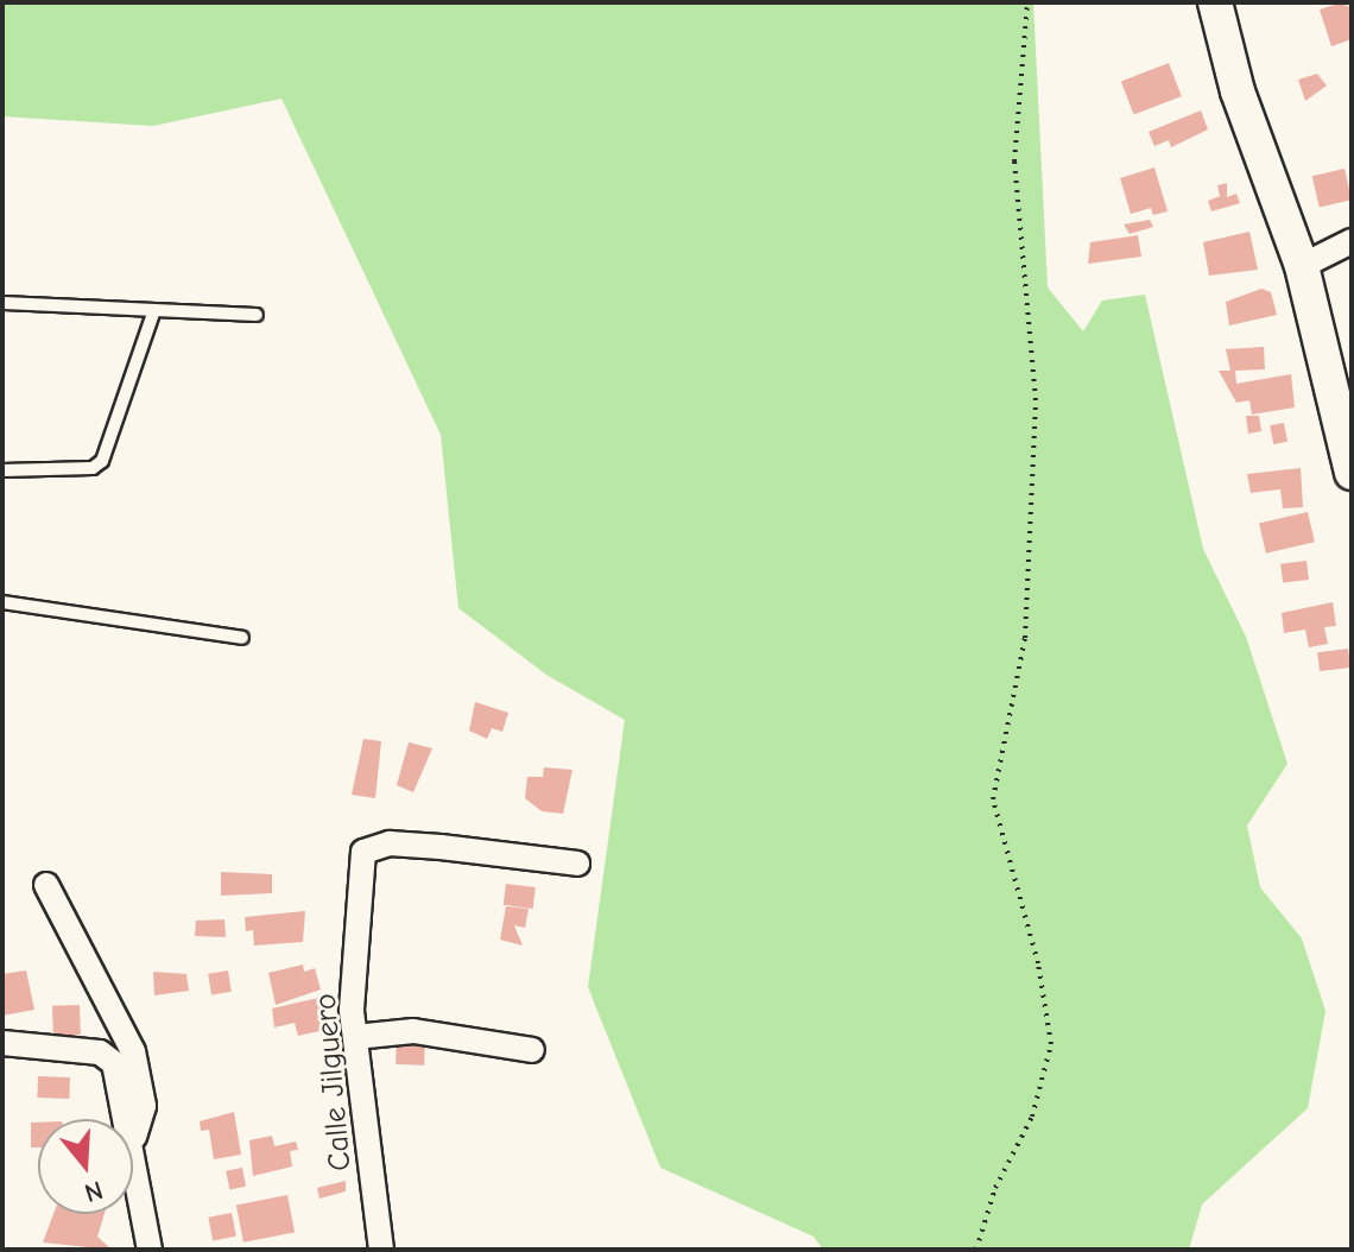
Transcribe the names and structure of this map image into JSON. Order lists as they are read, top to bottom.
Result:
{
  "streets": {
    "street": ["Calle Jilguero"]
  },
  "north": "bottom"
}
